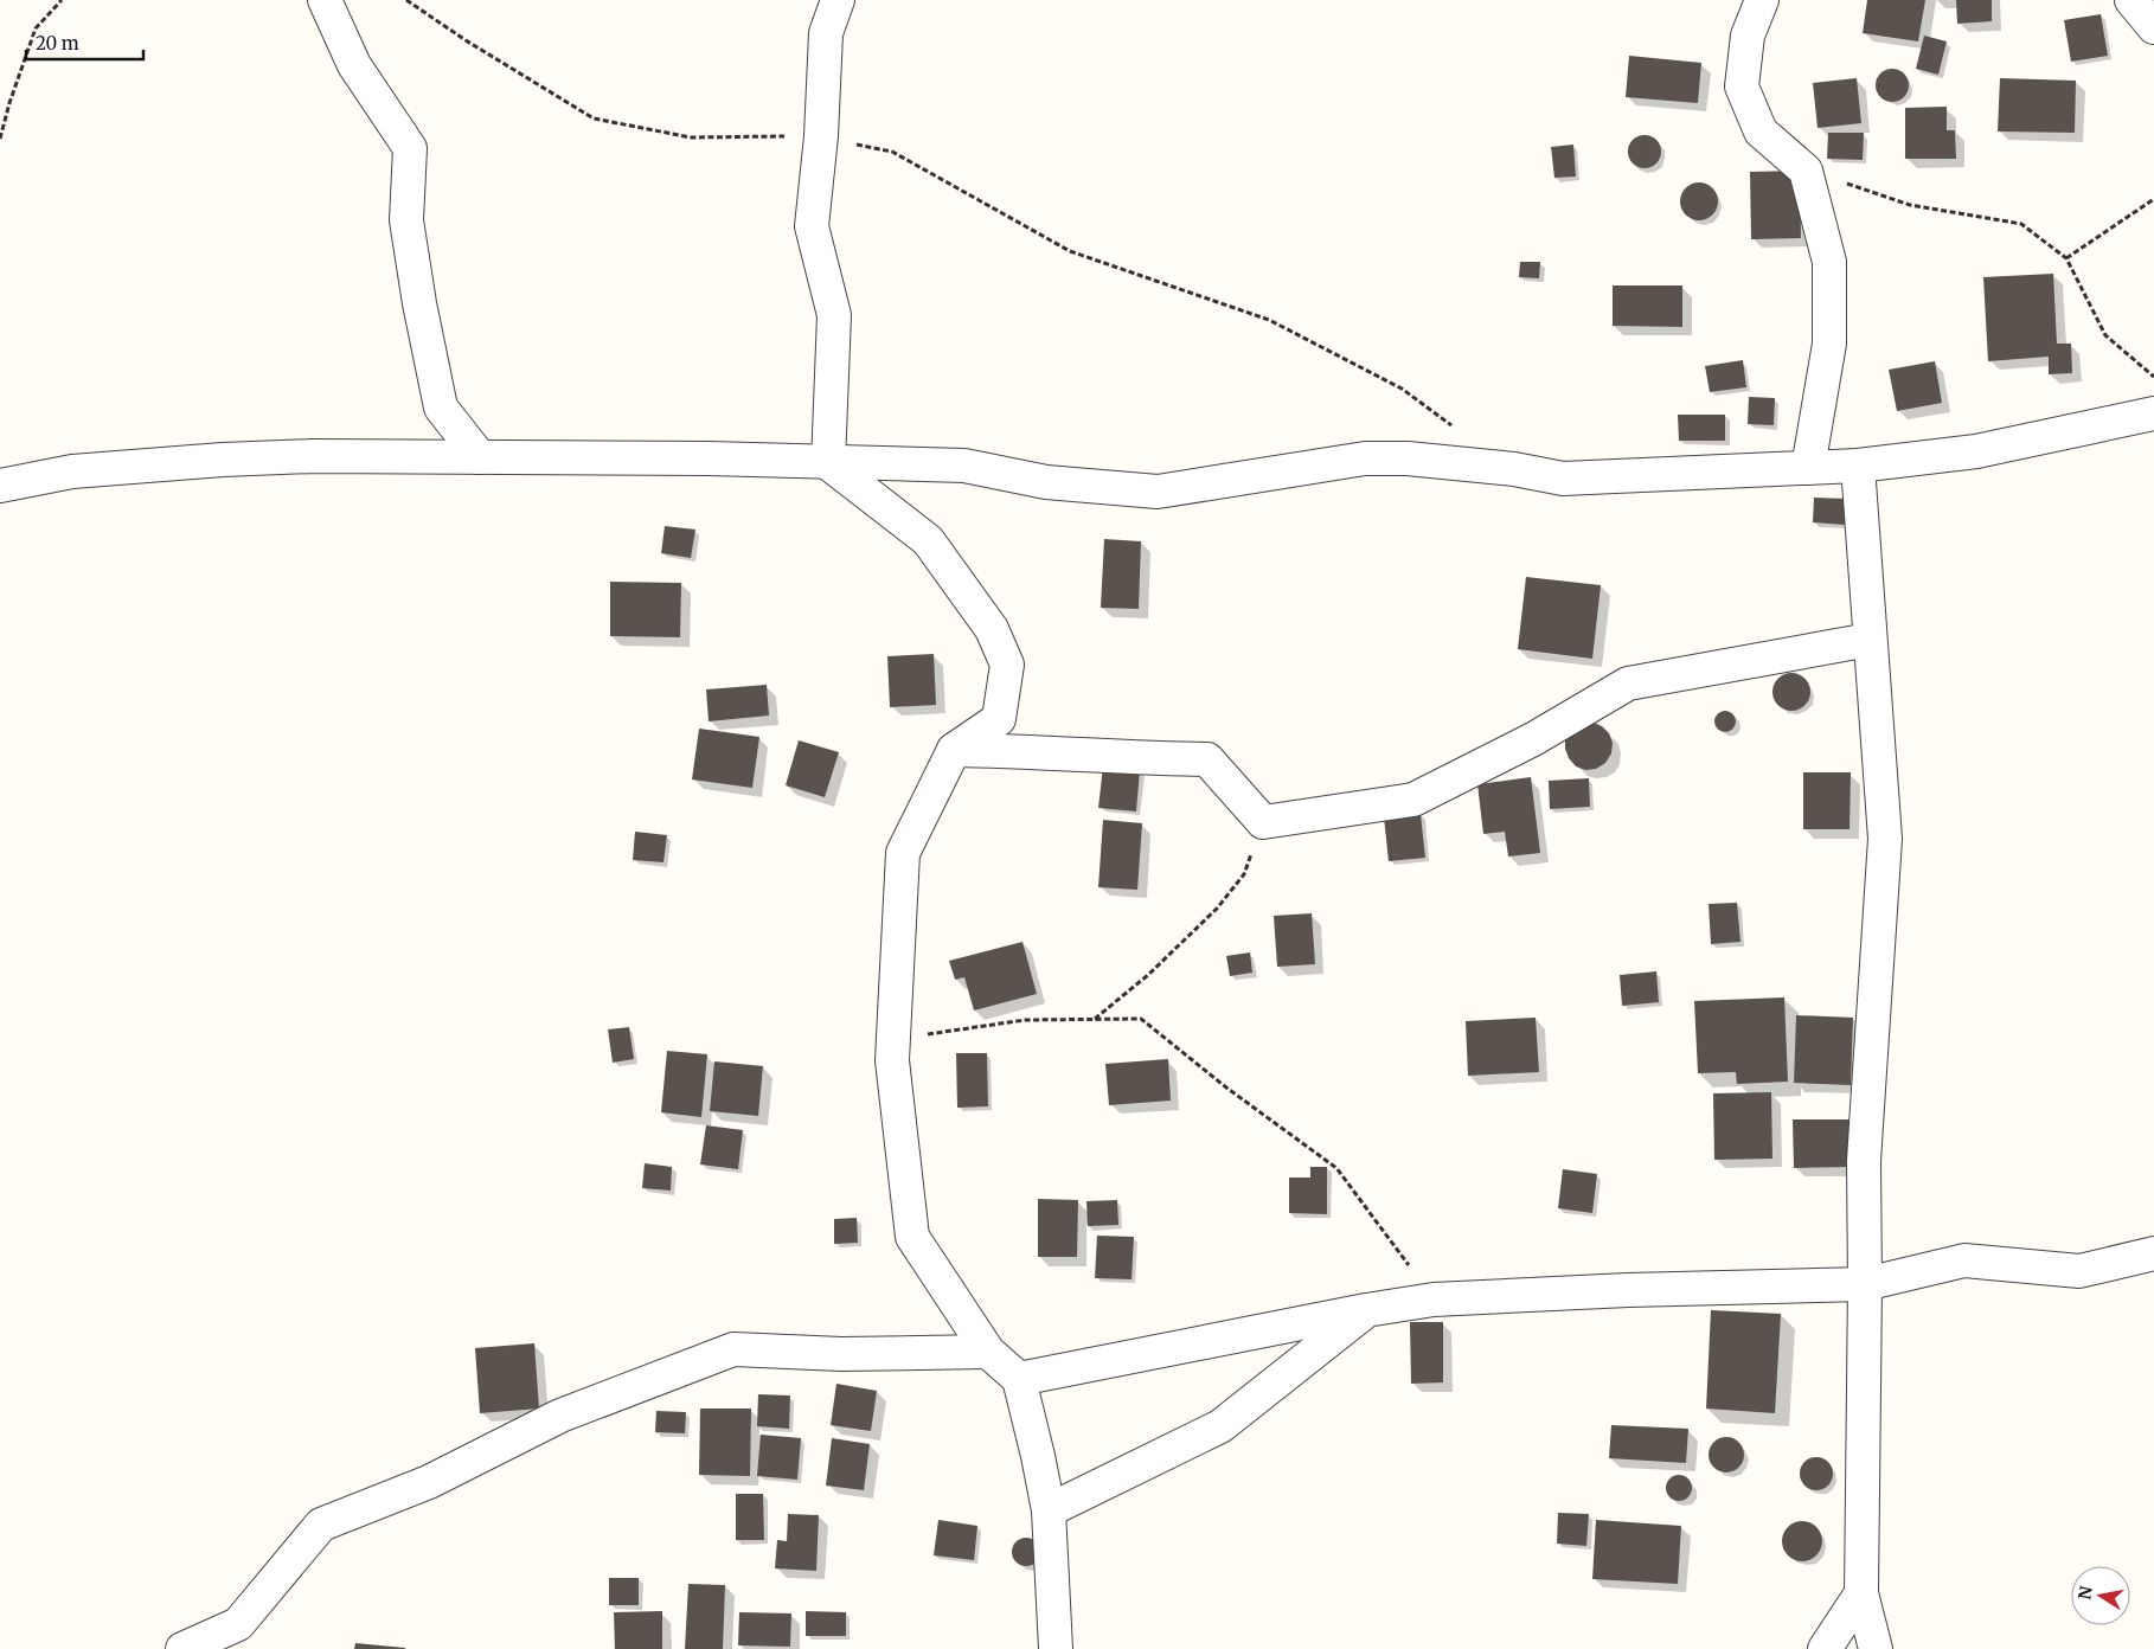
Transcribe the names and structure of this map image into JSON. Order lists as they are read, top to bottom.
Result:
{
  "scale_bar": "20 m",
  "north": "left"
}
